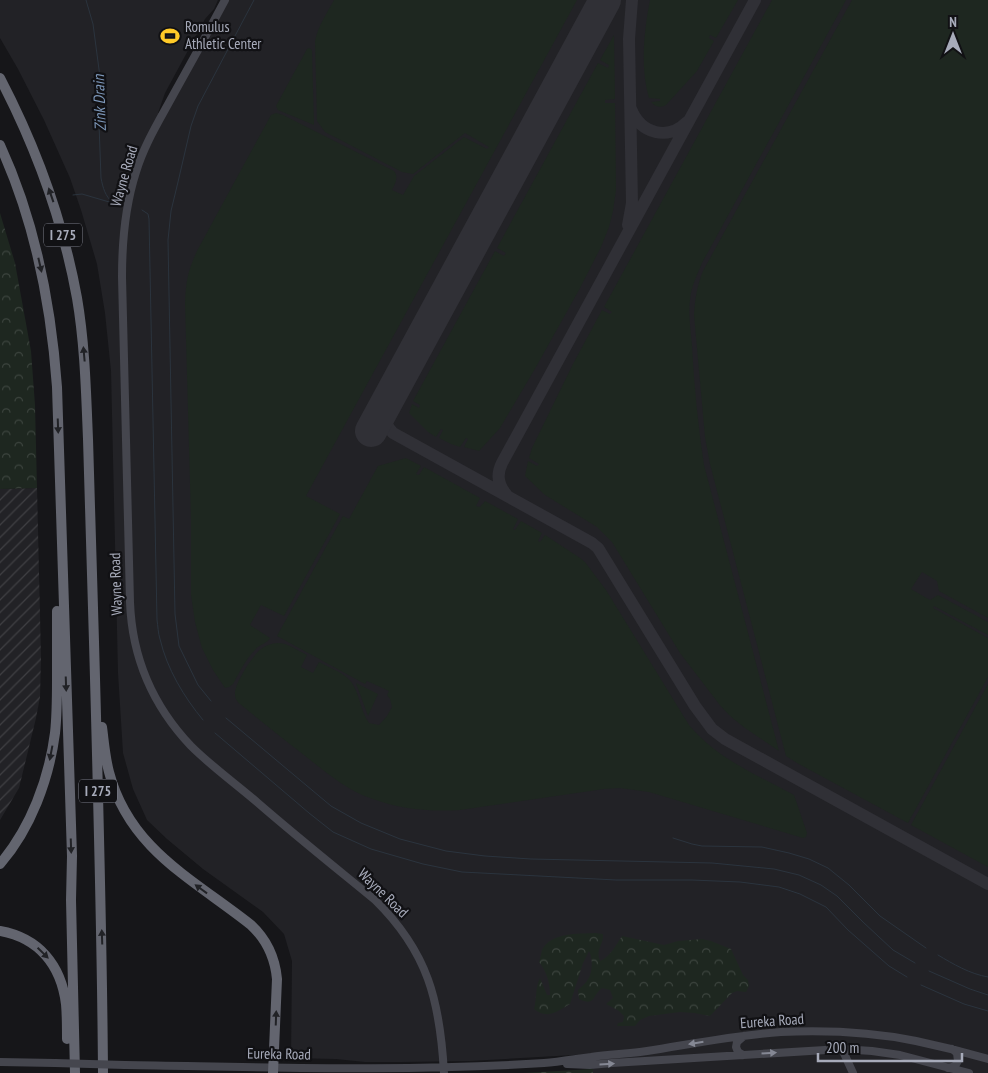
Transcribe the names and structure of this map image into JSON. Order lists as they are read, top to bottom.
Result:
{
  "streets": {
    "highway": ["I 275"],
    "main road": ["Wayne Road", "Eureka Road"]
  },
  "crossings": [
    ["Wayne Road", "Eureka Road"]
  ],
  "water": ["Zink Drain"],
  "places": {
    "sports": ["Romulus Athletic Center"]
  },
  "scale_bar": "200 m",
  "north": "top"
}
